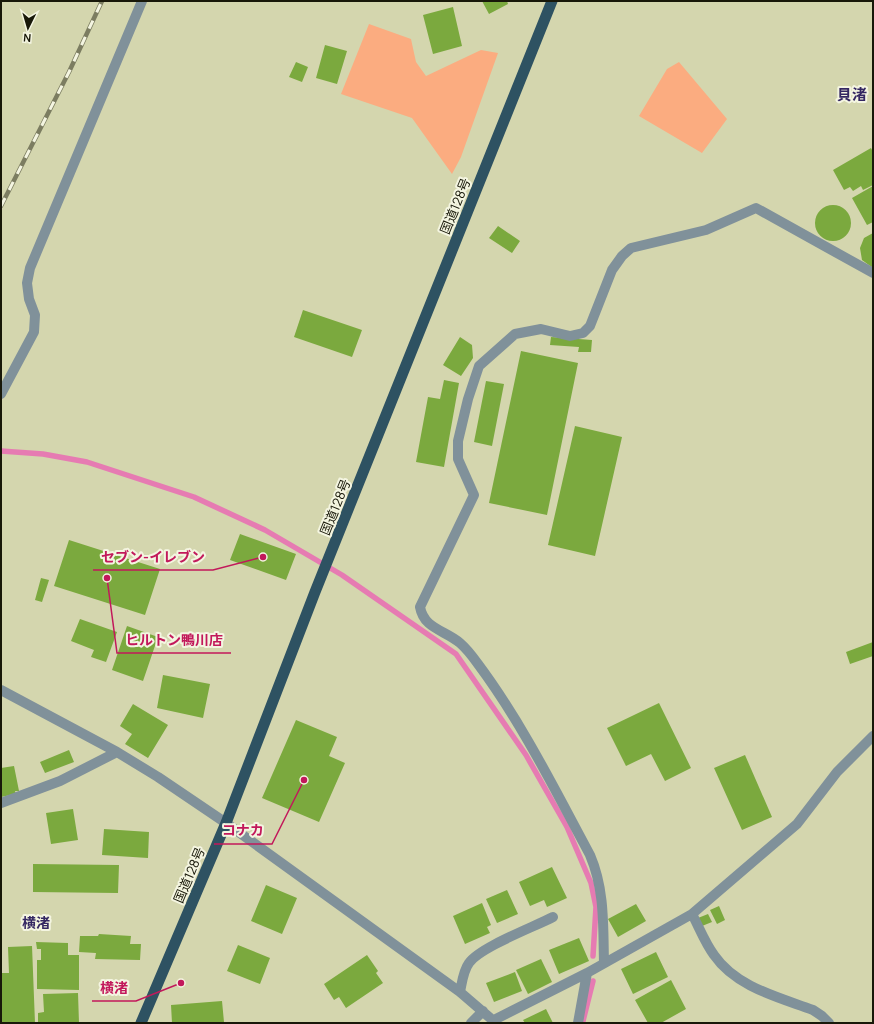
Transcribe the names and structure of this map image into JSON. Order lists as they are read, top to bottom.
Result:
{
  "streets": {
    "highway": ["国道128号"]
  },
  "districts": ["貝渚", "横渚"],
  "places": [
    "セブン-イレブン",
    "ヒルトン鴨川店",
    "コナカ",
    "横渚"
  ],
  "north": "bottom"
}
